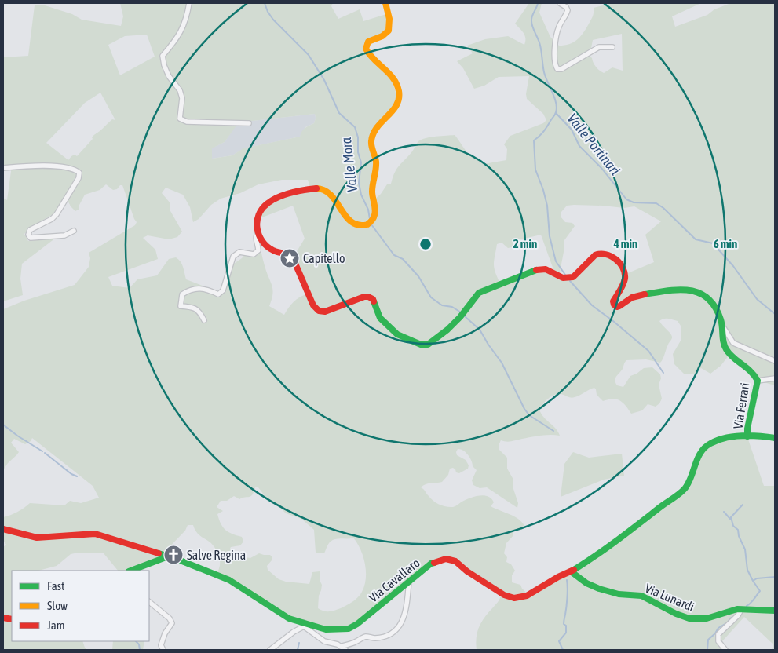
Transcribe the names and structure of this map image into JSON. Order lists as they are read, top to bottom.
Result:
{
  "streets": {
    "street": ["Via Ferrari", "Via Cavallaro", "Via Lunardi"]
  },
  "crossings": [
    ["Via Ferrari", "Via Cavallaro"],
    ["Via Cavallaro", "Via Lunardi"]
  ],
  "water": ["Valle Portinari", "Valle Mora"],
  "places": {
    "place": ["Capitello"],
    "church": ["Salve Regina"]
  },
  "legend": ["Fast", "Slow", "Jam"],
  "rings": ["2 min", "4 min", "6 min"]
}
